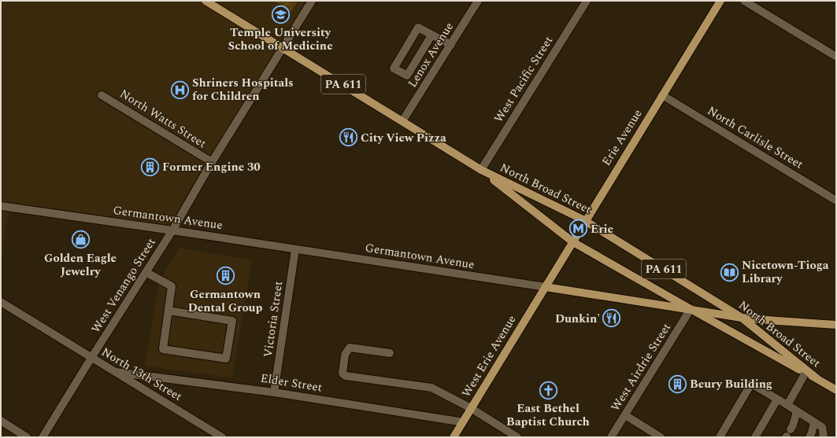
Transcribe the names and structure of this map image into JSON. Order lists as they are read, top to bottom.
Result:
{
  "streets": {
    "main road": [
      "PA 611",
      "Erie Avenue",
      "North Broad Street",
      "Germantown Avenue",
      "West Erie Avenue"
    ],
    "street": [
      "Lenox Avenue",
      "West Pacific Street",
      "North Watts Street",
      "North Carlisle Street",
      "West Venango Street",
      "Victoria Street",
      "West Airdrie Street",
      "North 13th Street",
      "Elder Street"
    ]
  },
  "crossings": [
    ["Lenox Avenue", "North Broad Street"],
    ["West Pacific Street", "North Broad Street"],
    ["North Watts Street", "West Venango Street"],
    ["Erie Avenue", "North Carlisle Street"],
    ["Erie Avenue", "North Broad Street"],
    ["Erie Avenue", "Germantown Avenue"],
    ["Erie Avenue", "West Erie Avenue"],
    ["North Broad Street", "Germantown Avenue"],
    ["North Broad Street", "West Venango Street"],
    ["North Broad Street", "West Airdrie Street"],
    ["Germantown Avenue", "West Venango Street"],
    ["Germantown Avenue", "Victoria Street"],
    ["Germantown Avenue", "West Erie Avenue"],
    ["Germantown Avenue", "West Airdrie Street"],
    ["West Venango Street", "North 13th Street"],
    ["Victoria Street", "Elder Street"],
    ["West Erie Avenue", "Elder Street"],
    ["North 13th Street", "Elder Street"]
  ],
  "places": {
    "school or university": ["Temple University School of Medicine"],
    "hospital": ["Shriners Hospitals for Children"],
    "restaurant": ["City View Pizza", "Dunkin'"],
    "building": ["Former Engine 30", "Germantown Dental Group", "Beury Building"],
    "metro station": ["Erie"],
    "shop": ["Golden Eagle Jewelry"],
    "library": ["Nicetown-Tioga Library"],
    "church": ["East Bethel Baptist Church"]
  }
}
